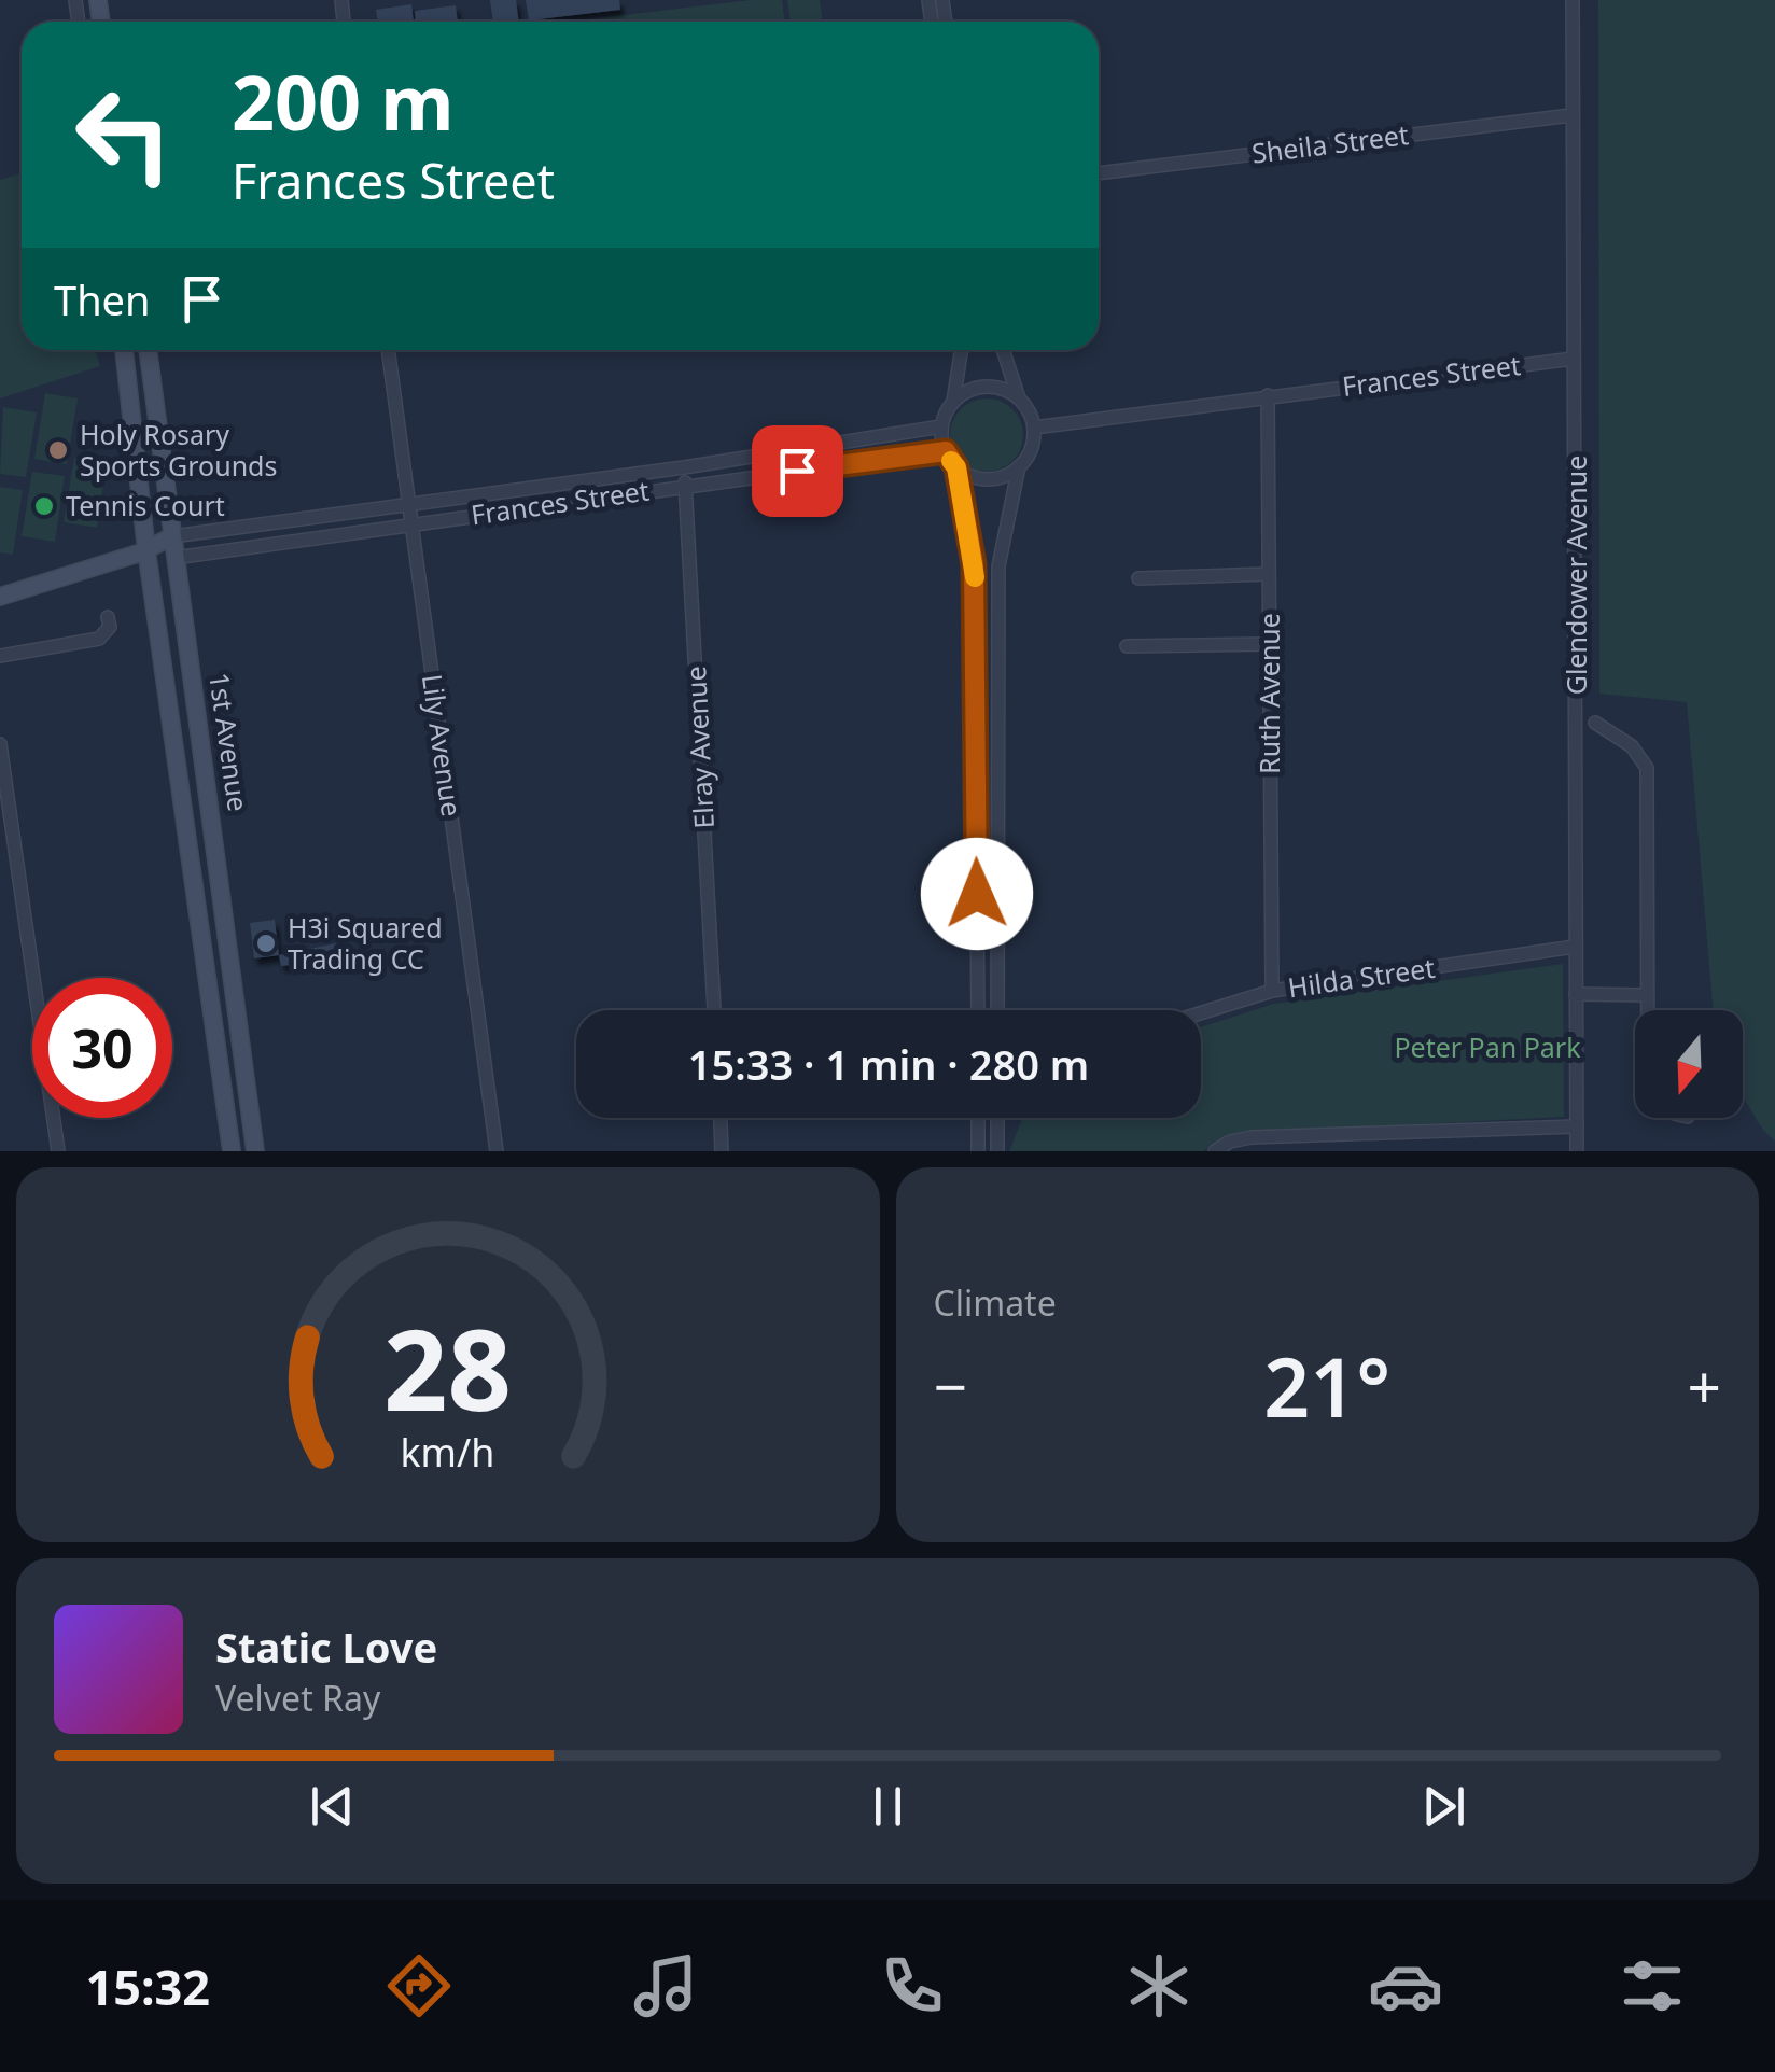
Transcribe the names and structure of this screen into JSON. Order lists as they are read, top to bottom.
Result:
{
  "streets": {
    "main road": ["1st Avenue"],
    "street": [
      "Sheila Street",
      "Frances Street",
      "Glendower Avenue",
      "Ruth Avenue",
      "Lily Avenue",
      "Elray Avenue",
      "Hilda Street"
    ]
  },
  "crossings": [
    ["Sheila Street", "Glendower Avenue"],
    ["Frances Street", "Glendower Avenue"],
    ["Frances Street", "Ruth Avenue"],
    ["Frances Street", "1st Avenue"],
    ["Frances Street", "Lily Avenue"],
    ["Frances Street", "Elray Avenue"],
    ["Glendower Avenue", "Hilda Street"],
    ["Ruth Avenue", "Hilda Street"]
  ],
  "parks": ["Peter Pan Park"],
  "places": ["Holy Rosary Sports Grounds", "Tennis Court", "H3i Squared Trading CC"],
  "north": "bottom",
  "page": {
    "turn": ["200 m", "Frances Street"],
    "then": "Then",
    "limit": "30",
    "trip": "15:33 · 1 min · 280 m",
    "tile": "Climate",
    "heat": ["−", "21°", "+"],
    "song": ["Static Love", "Velvet Ray"],
    "tabs": "15:32",
    "gauge": ["28", "km/h"]
  }
}
